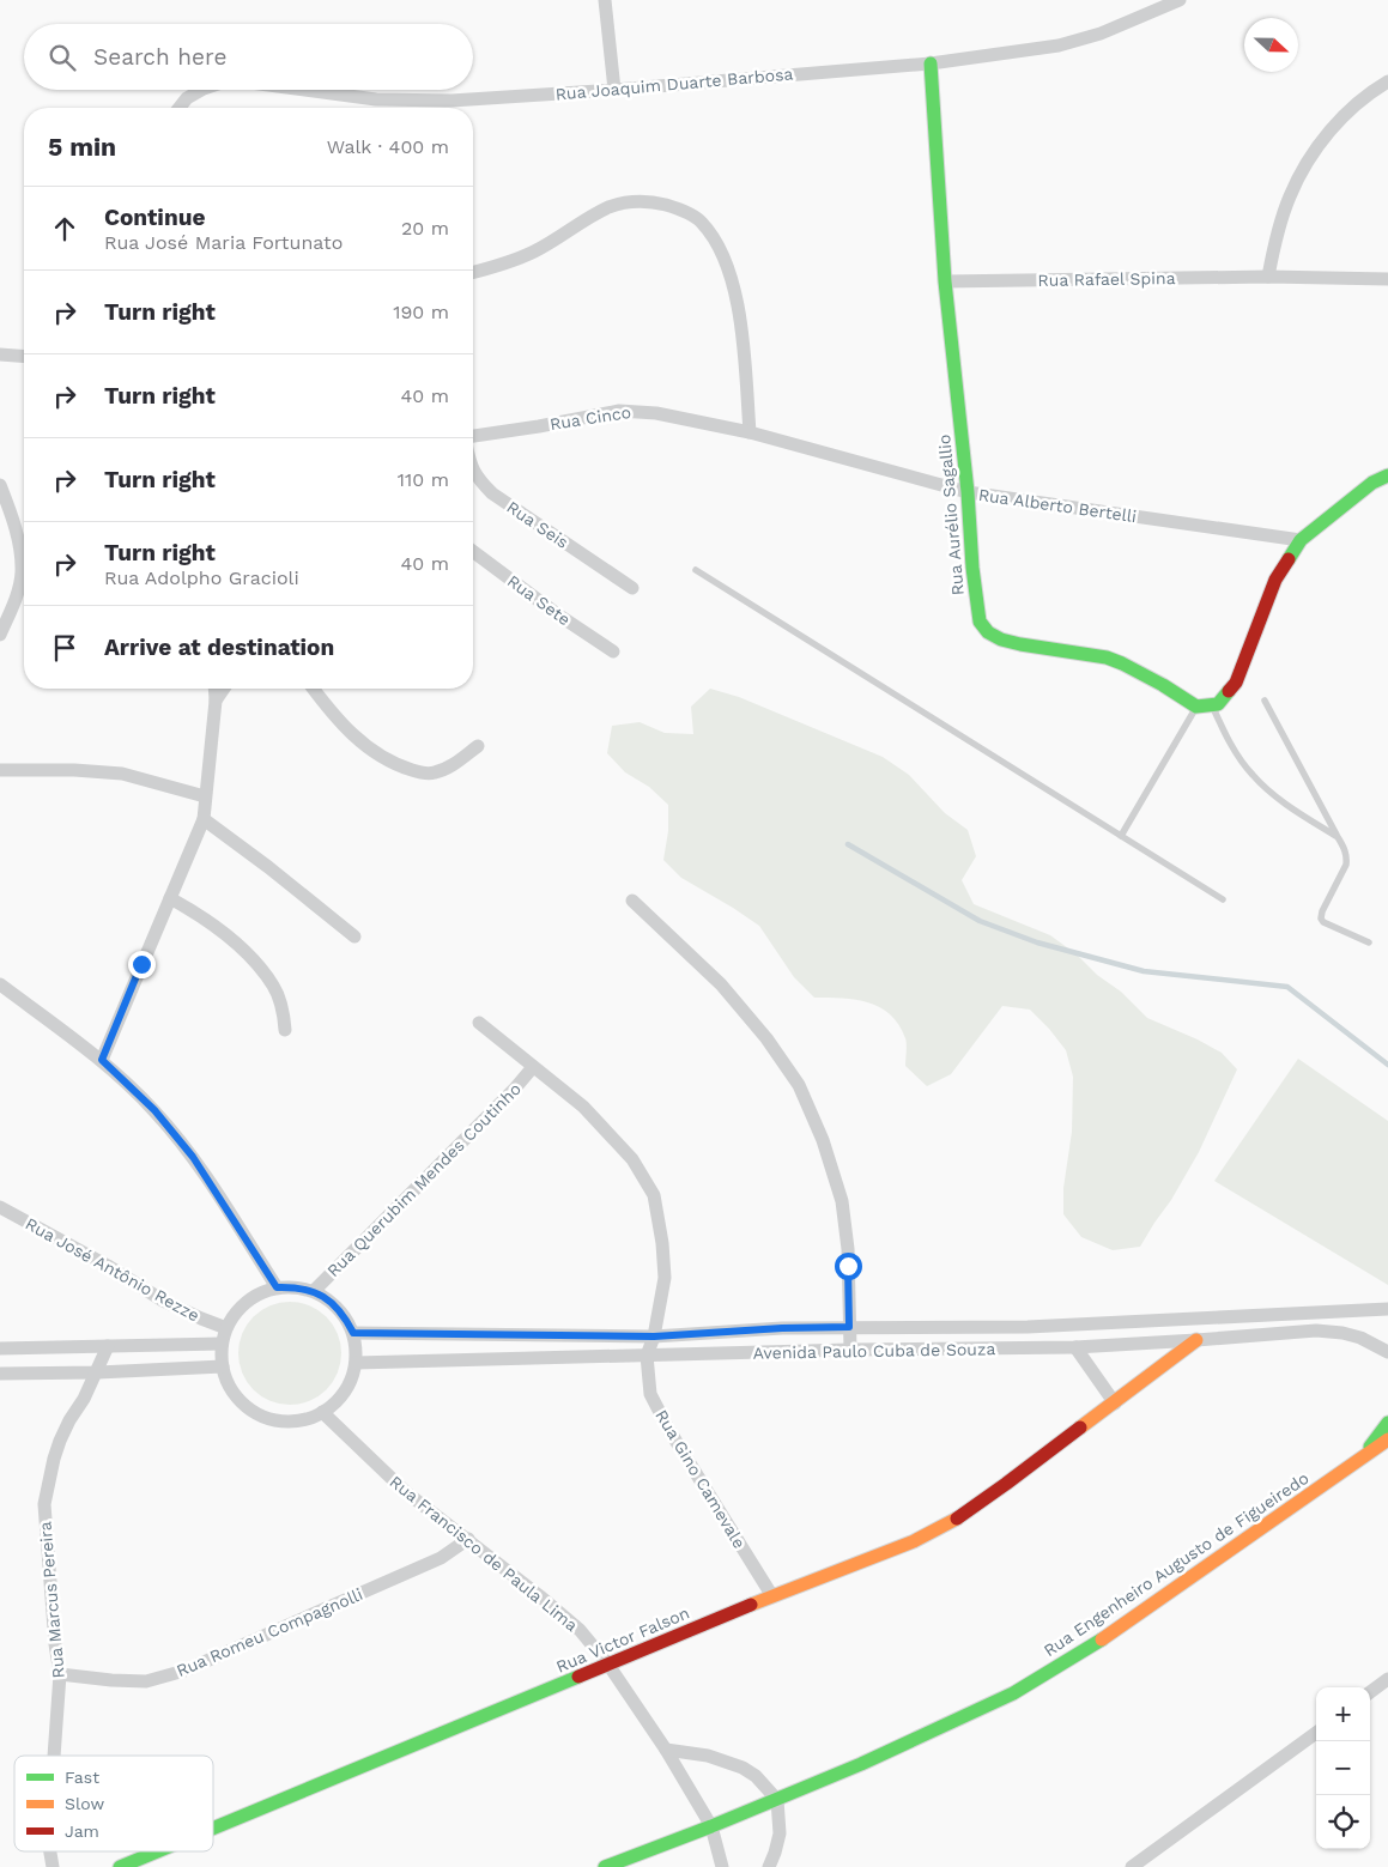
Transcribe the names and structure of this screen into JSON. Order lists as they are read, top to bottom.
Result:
{
  "streets": {
    "street": [
      "Rua Joaquim Duarte Barbosa",
      "Rua Rafael Spina",
      "Rua Cinco",
      "Rua Alberto Bertelli",
      "Rua Aurélio Sagallio",
      "Rua Seis",
      "Rua Sete",
      "Rua Querubim Mendes Coutinho",
      "Rua José Antônio Rezze",
      "Avenida Paulo Cuba de Souza",
      "Rua Gino Camevale",
      "Rua Francisco de Paula Lima",
      "Rua Engenheiro Augusto de Figueiredo",
      "Rua Marcus Pereira",
      "Rua Romeu Compagnolli",
      "Rua Victor Falson"
    ]
  },
  "crossings": [
    ["Rua Joaquim Duarte Barbosa", "Rua Aurélio Sagallio"],
    ["Rua Rafael Spina", "Rua Aurélio Sagallio"],
    ["Rua Cinco", "Rua Alberto Bertelli"],
    ["Rua Alberto Bertelli", "Rua Aurélio Sagallio"],
    ["Rua Querubim Mendes Coutinho", "Rua José Antônio Rezze"],
    ["Rua Querubim Mendes Coutinho", "Avenida Paulo Cuba de Souza"],
    ["Rua Querubim Mendes Coutinho", "Rua Francisco de Paula Lima"],
    ["Rua José Antônio Rezze", "Avenida Paulo Cuba de Souza"],
    ["Rua José Antônio Rezze", "Rua Francisco de Paula Lima"],
    ["Avenida Paulo Cuba de Souza", "Rua Gino Camevale"],
    ["Avenida Paulo Cuba de Souza", "Rua Francisco de Paula Lima"],
    ["Avenida Paulo Cuba de Souza", "Rua Victor Falson"],
    ["Rua Gino Camevale", "Rua Victor Falson"],
    ["Rua Francisco de Paula Lima", "Rua Engenheiro Augusto de Figueiredo"],
    ["Rua Francisco de Paula Lima", "Rua Romeu Compagnolli"],
    ["Rua Francisco de Paula Lima", "Rua Victor Falson"],
    ["Rua Marcus Pereira", "Rua Romeu Compagnolli"]
  ],
  "legend": ["Fast", "Slow", "Jam"],
  "north": "right",
  "page": {
    "search": "Search here",
    "heading": ["5 min", "Walk · 400 m"],
    "list": [
      ["Continue", "Rua José Maria Fortunato", "20 m"],
      ["Turn right", "190 m"],
      ["Turn right", "40 m"],
      ["Turn right", "110 m"],
      ["Turn right", "Rua Adolpho Gracioli", "40 m"],
      "Arrive at destination"
    ],
    "map_buttons": ["+", "−"]
  }
}
